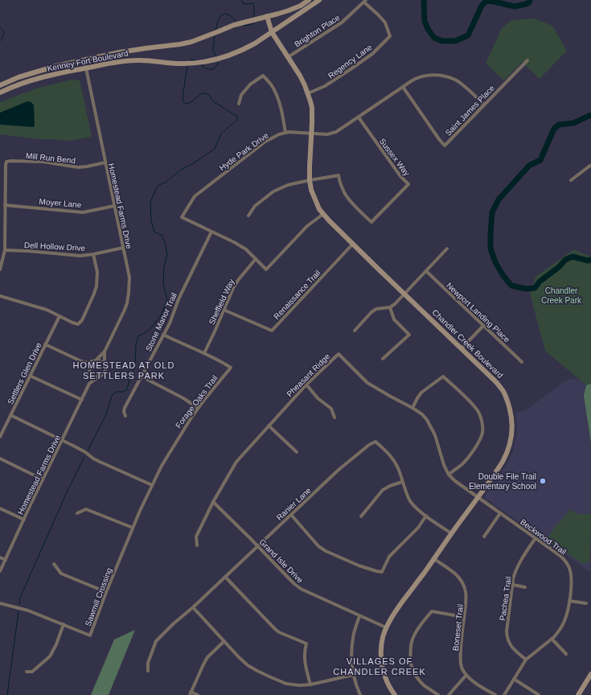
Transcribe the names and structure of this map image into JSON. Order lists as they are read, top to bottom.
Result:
{
  "streets": {
    "street": [
      "Brighton Place",
      "Kenney Fort Boulevard",
      "Regency Lane",
      "Saint James Place",
      "Hyde Park Drive",
      "Sussex Way",
      "Mill Run Bend",
      "Moyer Lane",
      "Homestead Farms Drive",
      "Dell Hollow Drive",
      "Renaissance Trail",
      "Sheffield Way",
      "Newport Landing Place",
      "Stone Manor Trail",
      "Chandler Creek Boulevard",
      "Settlers Glen Drive",
      "Pheasant Ridge",
      "Forage Oaks Trail",
      "Ranier Lane",
      "Beckwood Trail",
      "Grand Isle Drive",
      "Sawmill Crossing",
      "Pachea Trail",
      "Boneset Trail"
    ]
  },
  "crossings": [
    ["Brighton Place", "Regency Lane"],
    ["Brighton Place", "Chandler Creek Boulevard"],
    ["Kenney Fort Boulevard", "Homestead Farms Drive"],
    ["Kenney Fort Boulevard", "Chandler Creek Boulevard"],
    ["Regency Lane", "Chandler Creek Boulevard"],
    ["Saint James Place", "Hyde Park Drive"],
    ["Hyde Park Drive", "Sussex Way"],
    ["Hyde Park Drive", "Sheffield Way"],
    ["Hyde Park Drive", "Stone Manor Trail"],
    ["Hyde Park Drive", "Chandler Creek Boulevard"],
    ["Sussex Way", "Chandler Creek Boulevard"],
    ["Mill Run Bend", "Moyer Lane"],
    ["Mill Run Bend", "Homestead Farms Drive"],
    ["Mill Run Bend", "Dell Hollow Drive"],
    ["Moyer Lane", "Homestead Farms Drive"],
    ["Homestead Farms Drive", "Dell Hollow Drive"],
    ["Renaissance Trail", "Sheffield Way"],
    ["Renaissance Trail", "Chandler Creek Boulevard"],
    ["Sheffield Way", "Forage Oaks Trail"],
    ["Stone Manor Trail", "Forage Oaks Trail"],
    ["Chandler Creek Boulevard", "Pheasant Ridge"],
    ["Chandler Creek Boulevard", "Ranier Lane"],
    ["Chandler Creek Boulevard", "Beckwood Trail"],
    ["Chandler Creek Boulevard", "Grand Isle Drive"],
    ["Chandler Creek Boulevard", "Boneset Trail"],
    ["Pheasant Ridge", "Beckwood Trail"],
    ["Pheasant Ridge", "Grand Isle Drive"],
    ["Forage Oaks Trail", "Sawmill Crossing"],
    ["Ranier Lane", "Grand Isle Drive"],
    ["Beckwood Trail", "Pachea Trail"]
  ],
  "districts": ["HOMESTEAD AT OLD SETTLERS PARK", "VILLAGES OF CHANDLER CREEK"],
  "parks": ["Chandler Creek Park"],
  "places": ["Double File Trail Elementary School"]
}
